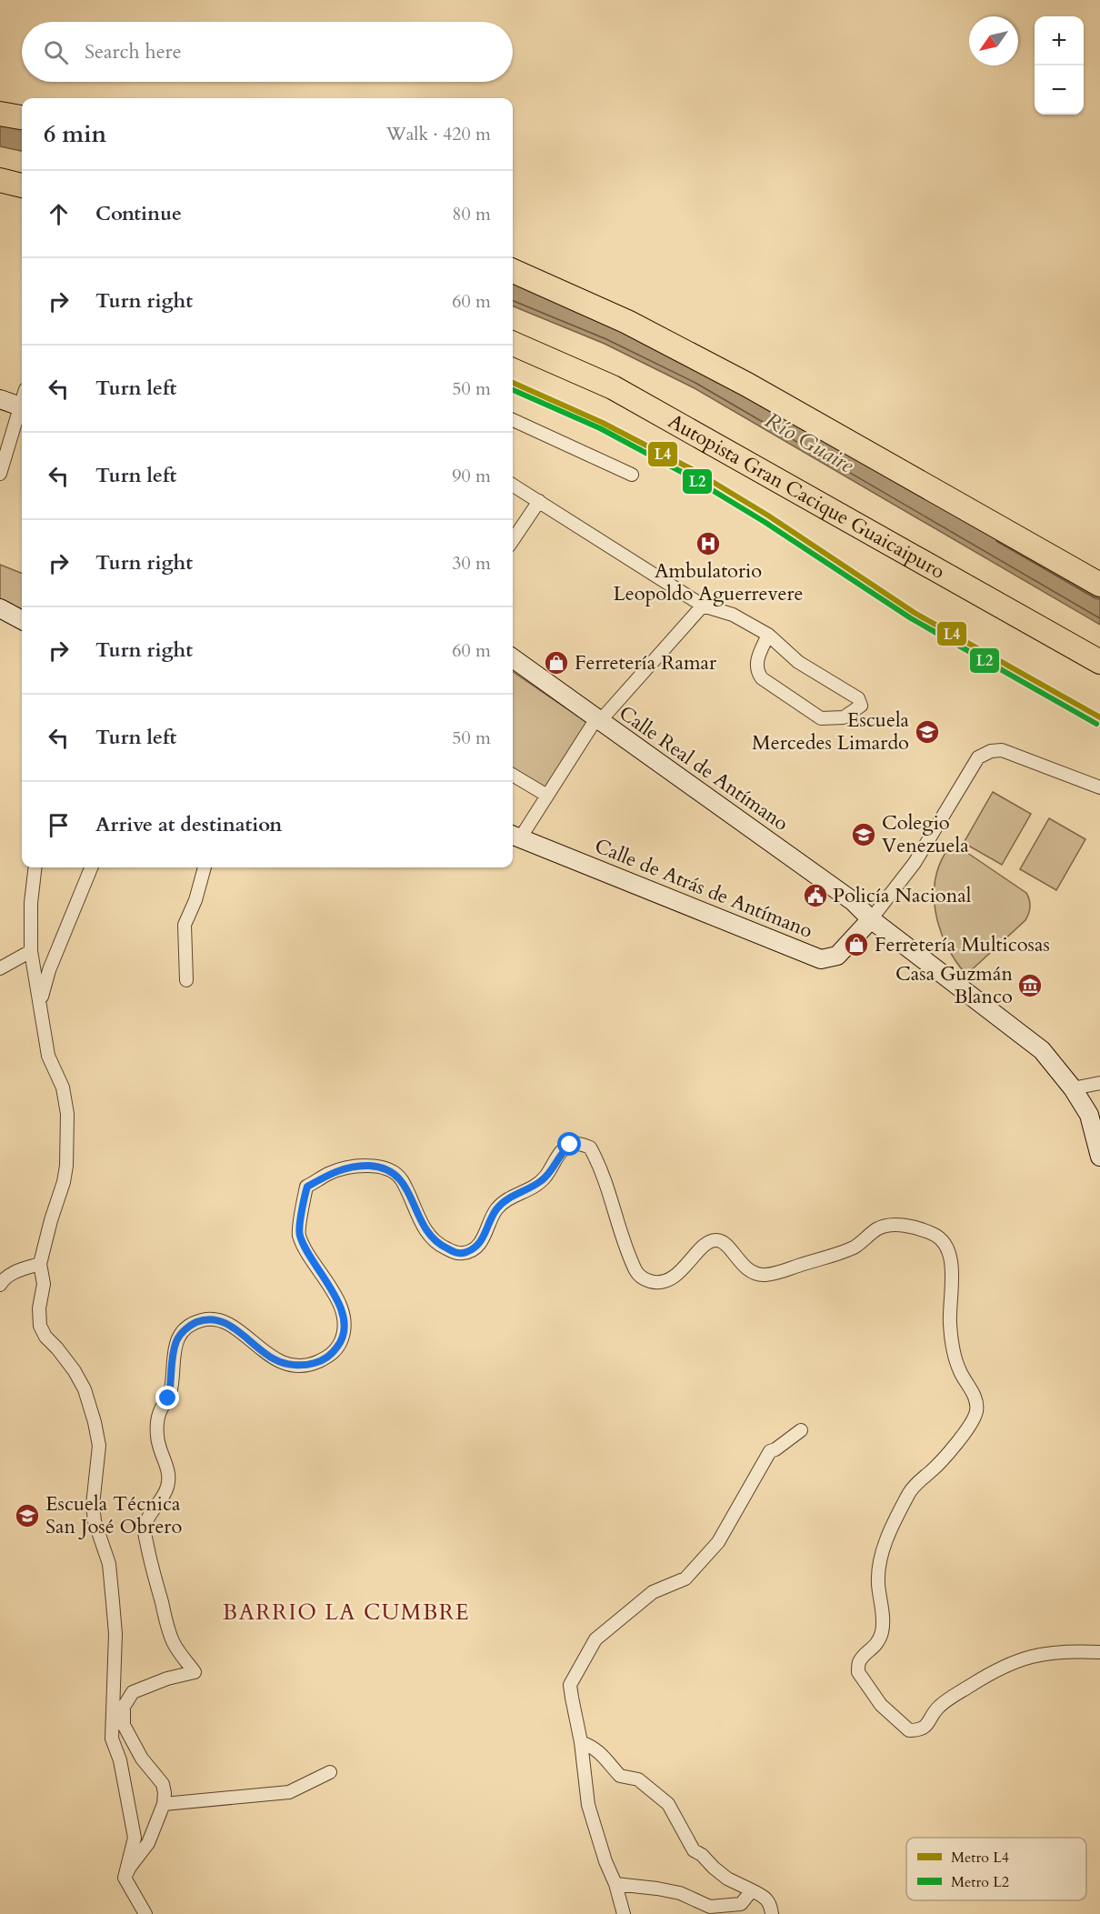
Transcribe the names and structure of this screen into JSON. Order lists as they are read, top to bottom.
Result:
{
  "streets": {
    "highway": ["Autopista Gran Cacique Guaicaipuro"],
    "street": ["Calle Real de Antímano", "Calle de Atrás de Antímano"]
  },
  "crossings": [
    ["Calle Real de Antímano", "Calle de Atrás de Antímano"]
  ],
  "districts": ["BARRIO LA CUMBRE"],
  "water": ["Río Guaire"],
  "places": {
    "hospital": ["Ambulatorio Leopoldo Aguerrevere"],
    "shop": ["Ferretería Ramar", "Ferretería Multicosas"],
    "school or university": ["Escuela Mercedes Limardo", "Colegio Venezuela", "Escuela Técnica San José Obrero"],
    "public building": ["Policía Nacional"],
    "museum": ["Casa Guzmán Blanco"]
  },
  "lines": ["metro line L4", "metro line L2"],
  "legend": ["Metro L4", "Metro L2"],
  "north": "bottom left",
  "page": {
    "map_buttons": ["+", "−"],
    "search": "Search here",
    "heading": ["6 min", "Walk · 420 m"],
    "list": [
      ["Continue", "80 m"],
      ["Turn right", "60 m"],
      ["Turn left", "50 m"],
      ["Turn left", "90 m"],
      ["Turn right", "30 m"],
      ["Turn right", "60 m"],
      ["Turn left", "50 m"],
      "Arrive at destination"
    ]
  }
}
